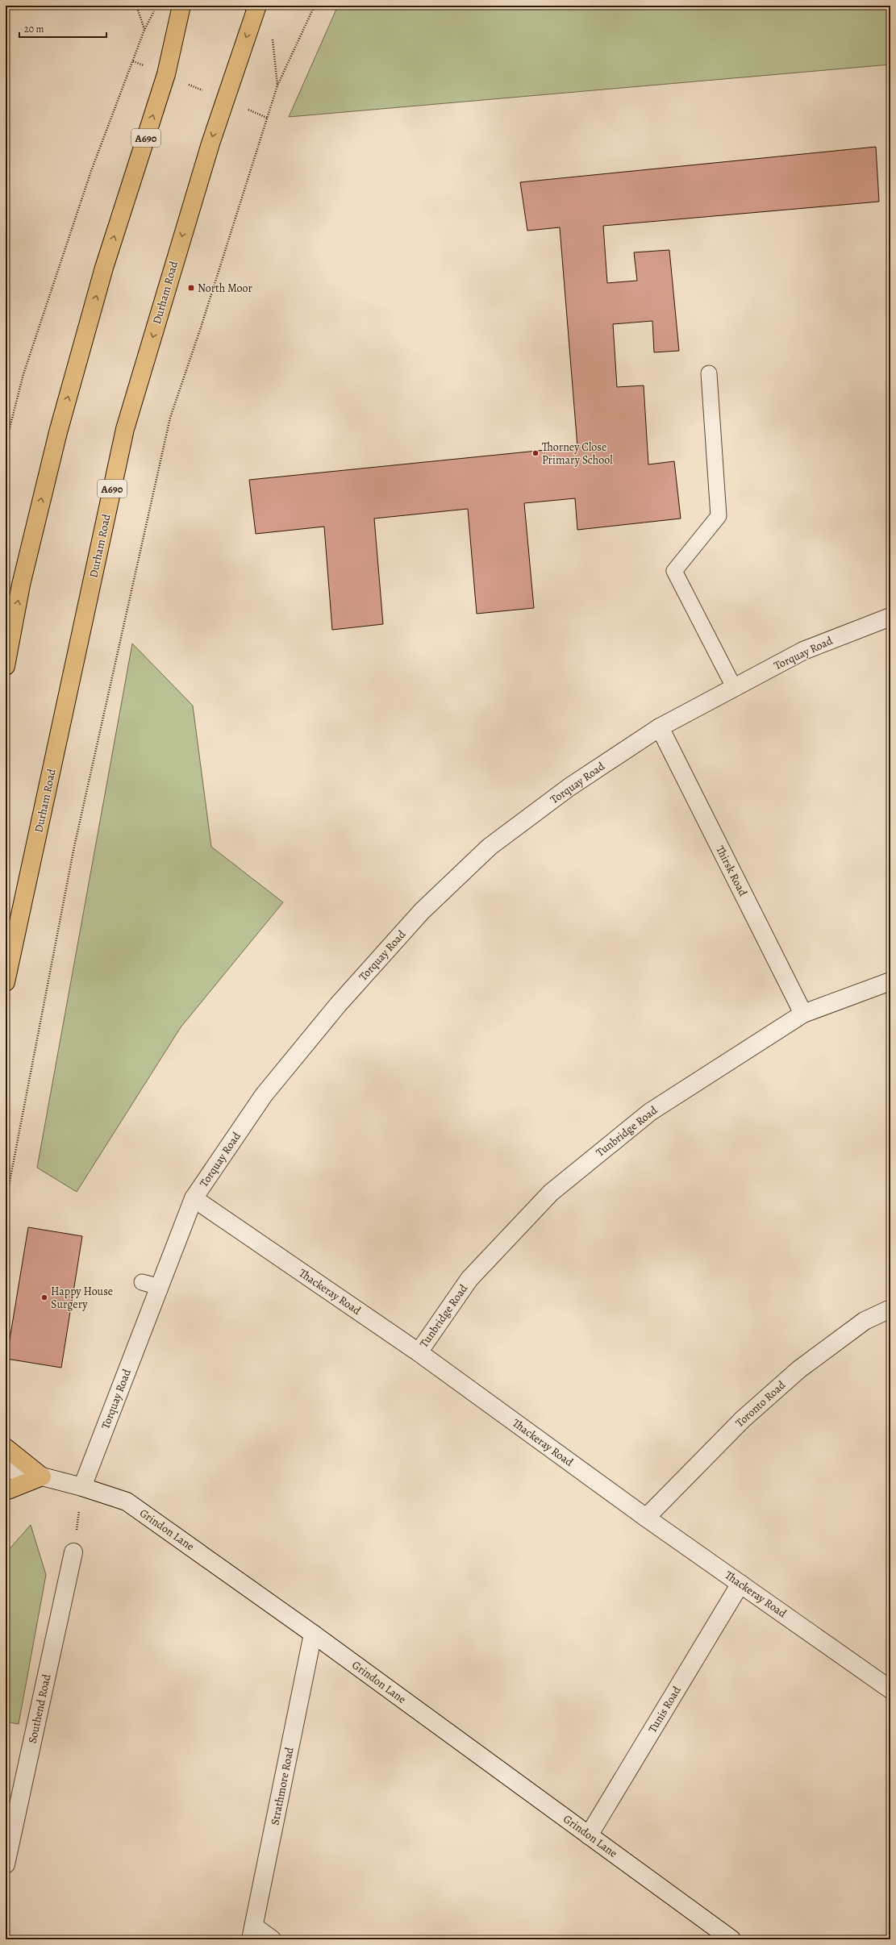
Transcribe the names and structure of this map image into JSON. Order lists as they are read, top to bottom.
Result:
{
  "streets": {
    "highway": ["A690", "Durham Road"],
    "street": [
      "Torquay Road",
      "Thirsk Road",
      "Tunbridge Road",
      "Thackeray Road",
      "Toronto Road",
      "Grindon Lane",
      "Southend Road",
      "Tunis Road",
      "Strathmore Road"
    ]
  },
  "crossings": [
    ["Torquay Road", "Thirsk Road"],
    ["Torquay Road", "Thackeray Road"],
    ["Torquay Road", "Grindon Lane"],
    ["Thirsk Road", "Tunbridge Road"],
    ["Tunbridge Road", "Thackeray Road"],
    ["Thackeray Road", "Toronto Road"],
    ["Thackeray Road", "Tunis Road"],
    ["Grindon Lane", "Tunis Road"],
    ["Grindon Lane", "Strathmore Road"]
  ],
  "places": {
    "transit": ["North Moor"],
    "other": ["Thorney Close Primary School", "Happy House Surgery"]
  },
  "scale_bar": "20 m"
}
